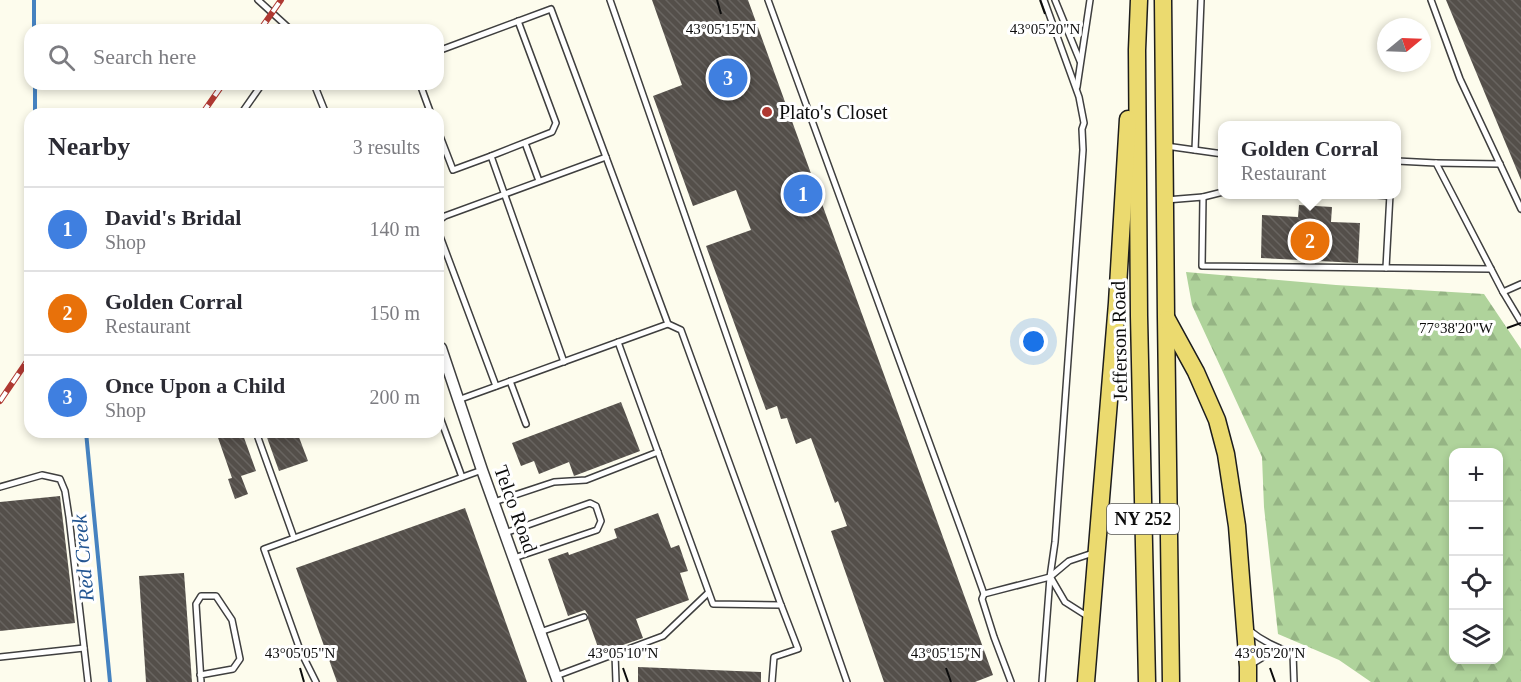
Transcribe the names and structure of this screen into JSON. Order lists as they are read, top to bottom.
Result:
{
  "streets": {
    "main road": ["Jefferson Road", "NY 252"],
    "street": ["Telco Road"]
  },
  "water": ["Red Creek"],
  "places": ["Plato's Closet"],
  "north": "right",
  "page": {
    "search": "Search here",
    "pins": ["3", "1", "2"],
    "heading": ["Nearby", "3 results"],
    "popup": ["Golden Corral", "Restaurant"],
    "list": [
      {
        "mark": "1",
        "name": "David's Bridal",
        "note": "Shop",
        "value": "140 m"
      },
      {
        "mark": "2",
        "name": "Golden Corral",
        "note": "Restaurant",
        "value": "150 m"
      },
      {
        "mark": "3",
        "name": "Once Upon a Child",
        "note": "Shop",
        "value": "200 m"
      }
    ],
    "map_buttons": ["+", "−"]
  },
  "coordinates": [
    "43°05'15\"N",
    "43°05'20\"N",
    "77°38'20\"W",
    "43°05'05\"N",
    "43°05'10\"N"
  ]
}
